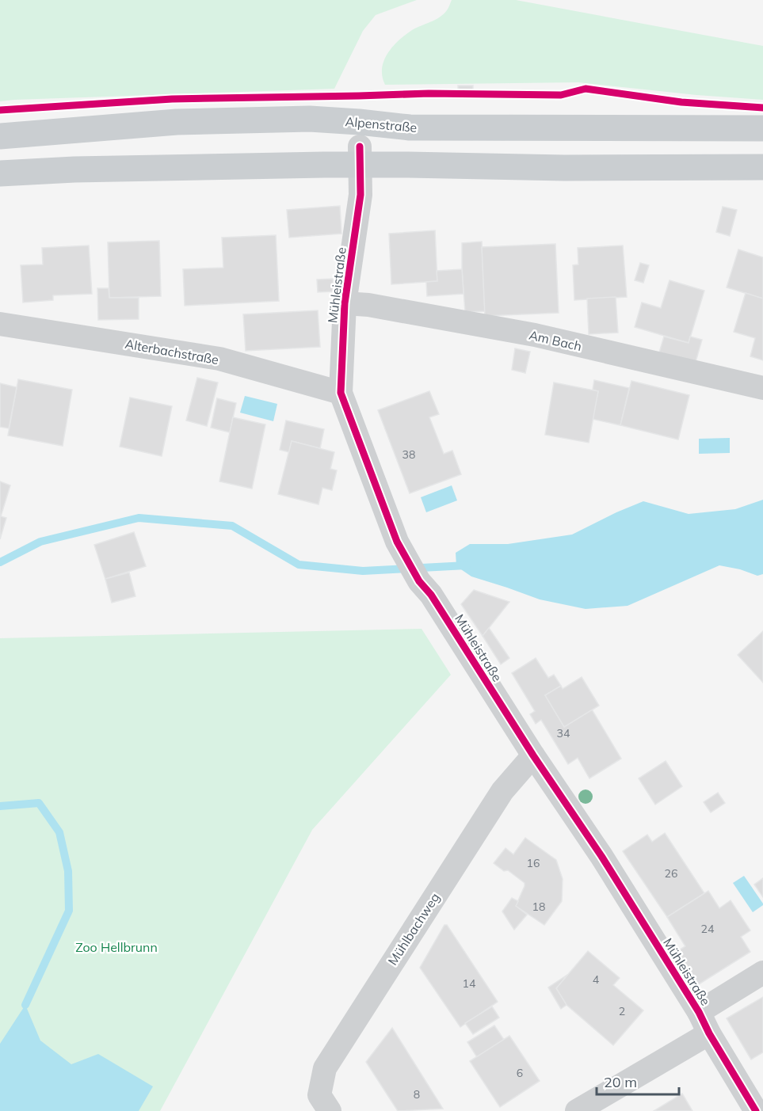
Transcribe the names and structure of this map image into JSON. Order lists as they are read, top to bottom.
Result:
{
  "streets": {
    "main road": ["Alpenstraße"],
    "street": [
      "Mühleistraße",
      "Am Bach",
      "Alterbachstraße",
      "Mühlbachweg"
    ]
  },
  "crossings": [
    ["Mühleistraße", "Am Bach"],
    ["Mühleistraße", "Alterbachstraße"],
    ["Mühleistraße", "Mühlbachweg"]
  ],
  "parks": ["Zoo Hellbrunn"],
  "house_numbers": [
    "38",
    "34",
    "16",
    "26",
    "18",
    "24",
    "4",
    "14",
    "2",
    "6",
    "8"
  ],
  "scale_bar": "20 m"
}
